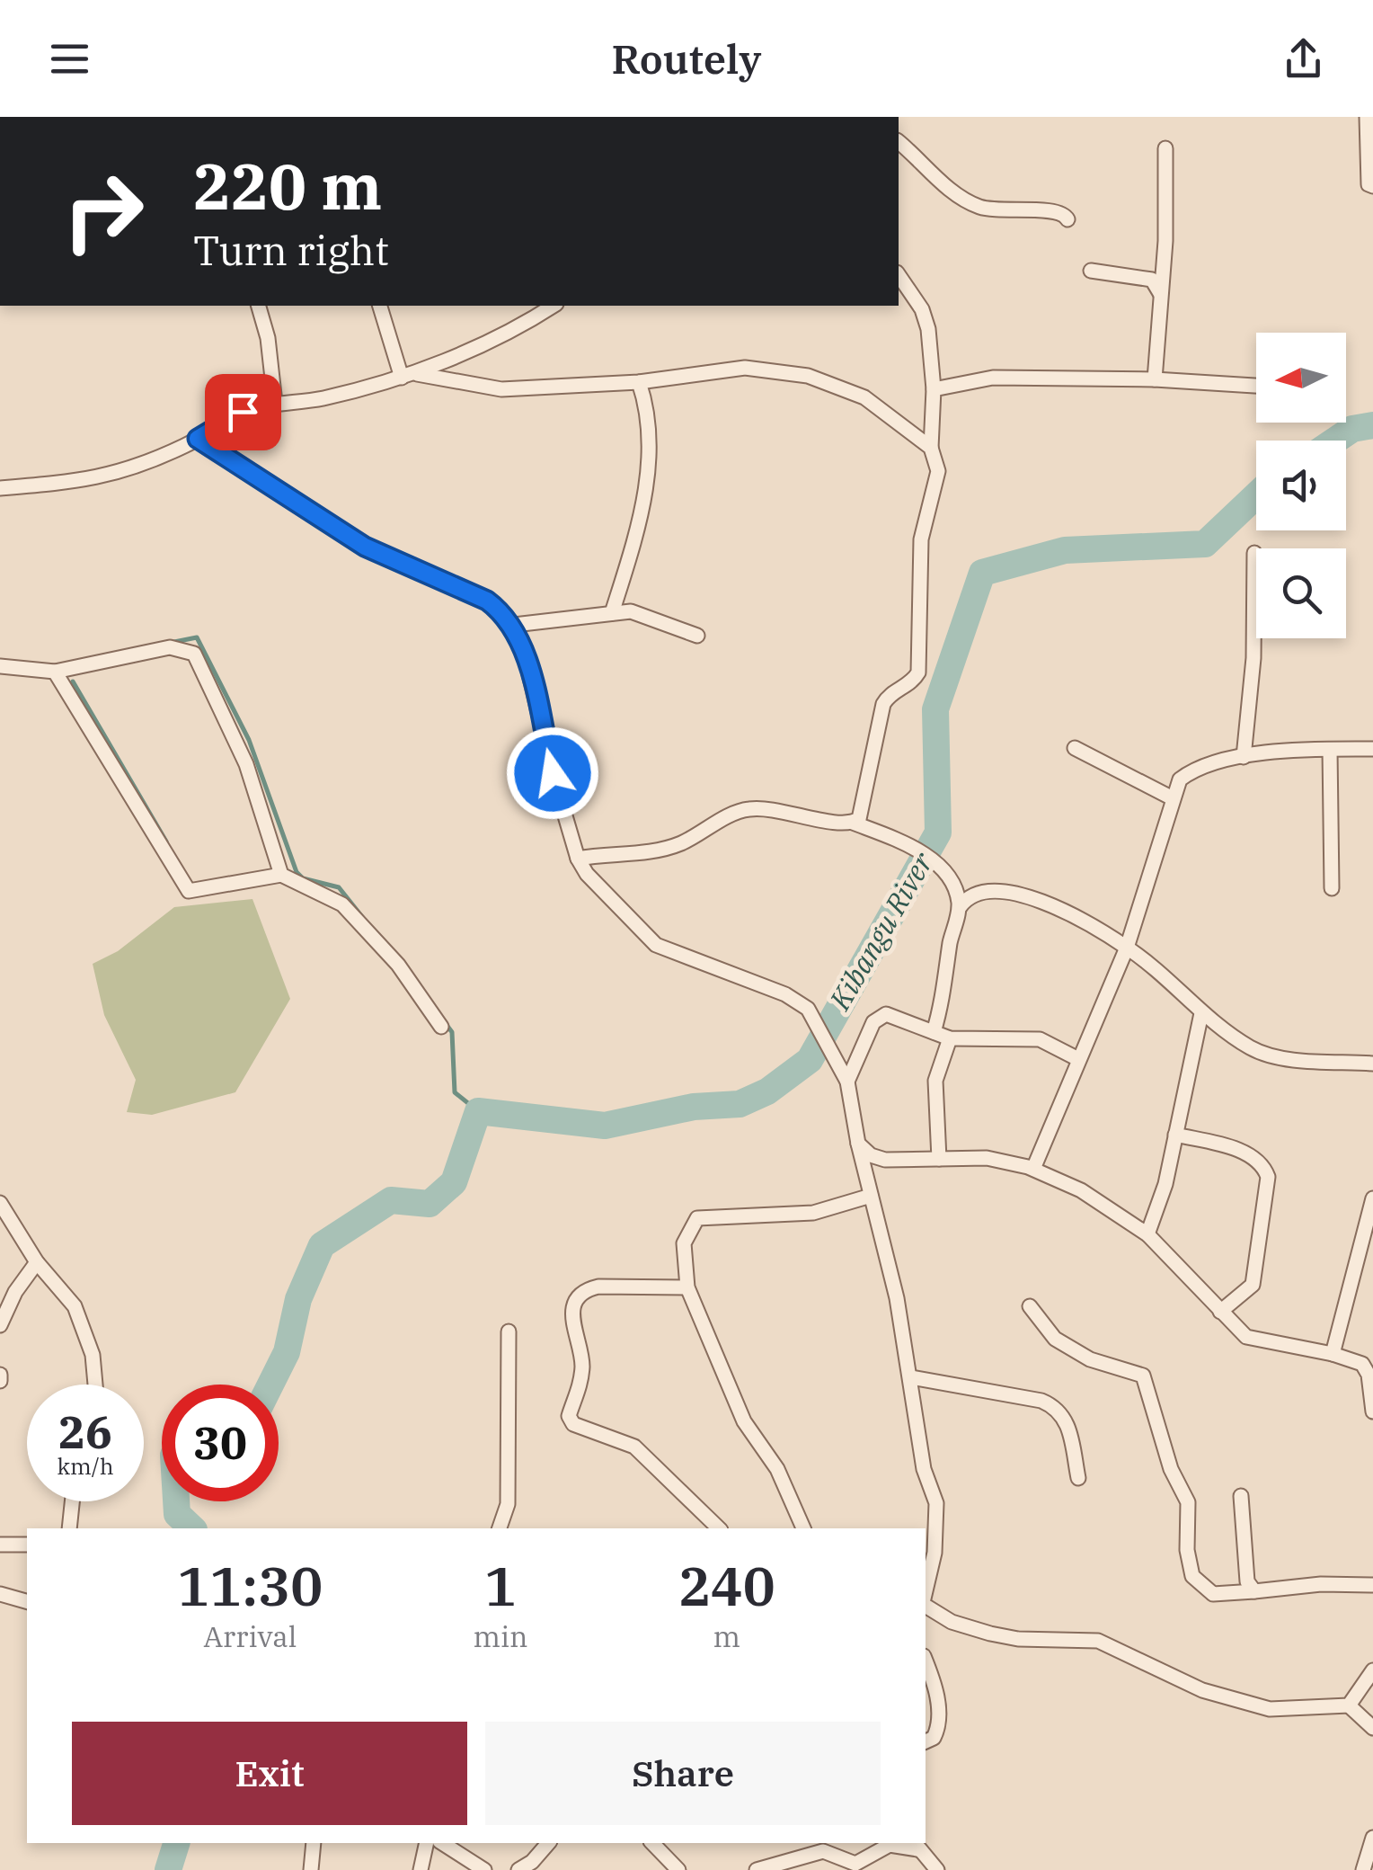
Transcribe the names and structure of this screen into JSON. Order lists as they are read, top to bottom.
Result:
{
  "water": ["Kibangu River"],
  "north": "left",
  "page": {
    "header": "Routely",
    "turn": ["220 m", "Turn right"],
    "speed": "26 km/h",
    "limit": "30",
    "eta": [
      "11:30",
      "Arrival",
      "1",
      "min",
      "240",
      "m"
    ],
    "buttons": ["Exit", "Share"]
  }
}
